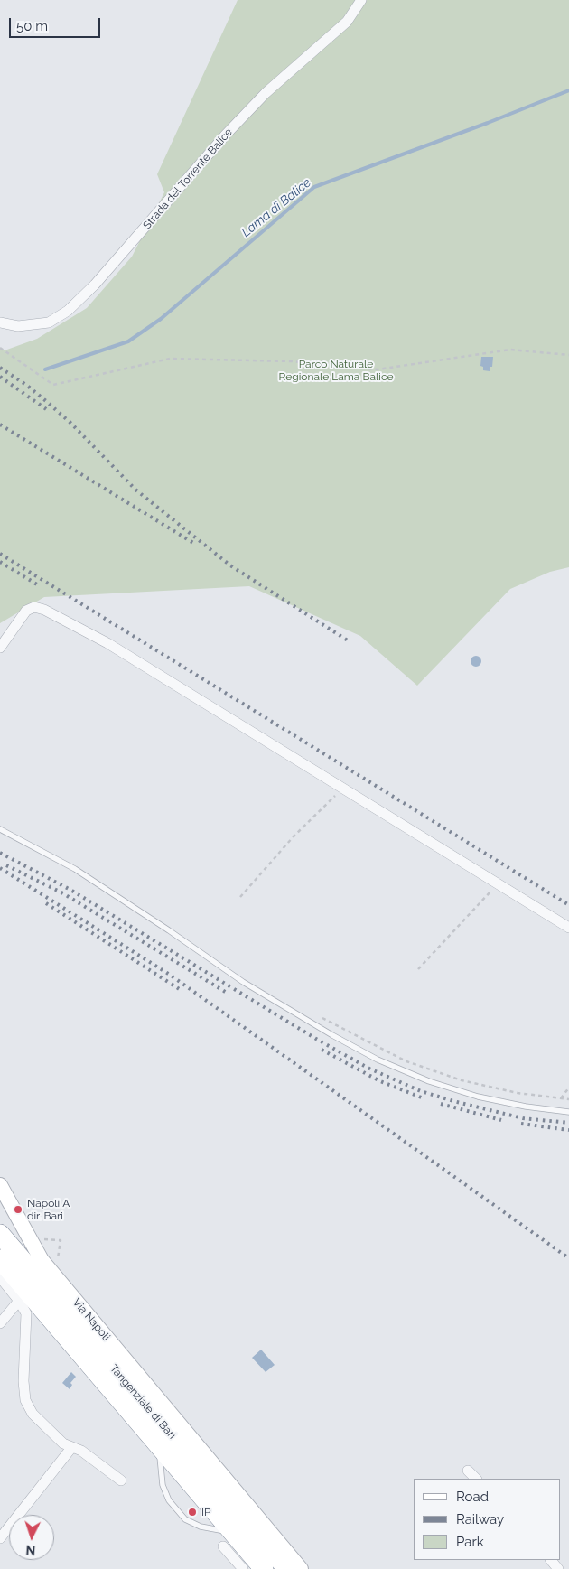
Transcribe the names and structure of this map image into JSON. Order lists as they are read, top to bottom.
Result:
{
  "streets": {
    "highway": ["Tangenziale di Bari"],
    "street": ["Strada del Torrente Balice", "Via Napoli"]
  },
  "water": ["Lama di Balice"],
  "parks": ["Parco Naturale Regionale Lama Balice"],
  "places": ["Napoli A dir. Bari", "IP"],
  "legend": ["Road", "Railway", "Park"],
  "scale_bar": "50 m",
  "north": "bottom"
}
